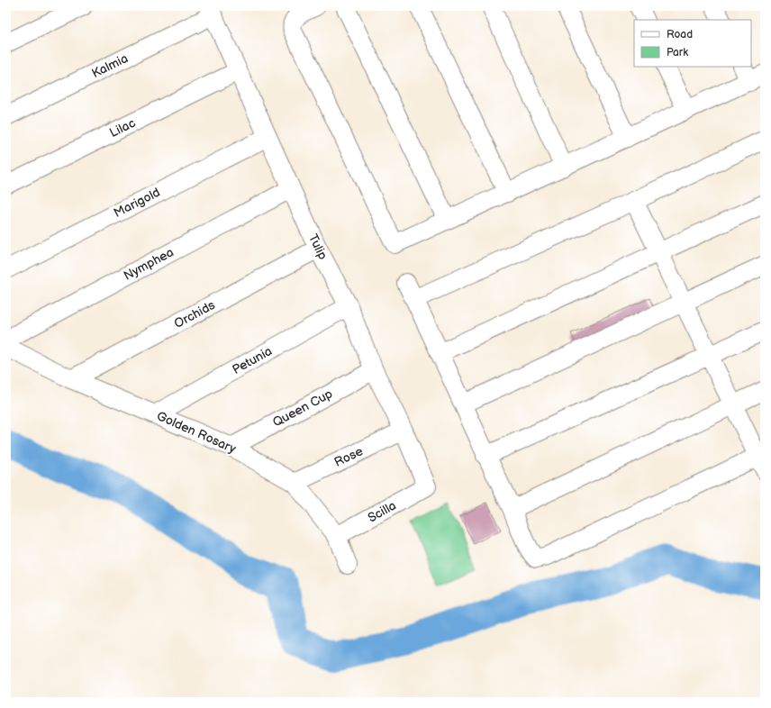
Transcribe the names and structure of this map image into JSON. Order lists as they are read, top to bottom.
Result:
{
  "streets": {
    "street": [
      "Kalmia",
      "Lilac",
      "Marigold",
      "Tulip",
      "Nymphea",
      "Orchids",
      "Petunia",
      "Queen Cup",
      "Golden Rosary",
      "Rose",
      "Scilla"
    ]
  },
  "crossings": [
    ["Kalmia", "Tulip"],
    ["Lilac", "Tulip"],
    ["Marigold", "Tulip"],
    ["Tulip", "Nymphea"],
    ["Tulip", "Orchids"],
    ["Tulip", "Petunia"],
    ["Tulip", "Queen Cup"],
    ["Tulip", "Rose"],
    ["Tulip", "Scilla"],
    ["Orchids", "Golden Rosary"],
    ["Petunia", "Golden Rosary"],
    ["Queen Cup", "Golden Rosary"],
    ["Golden Rosary", "Rose"],
    ["Golden Rosary", "Scilla"]
  ],
  "legend": ["Road", "Park"]
}
